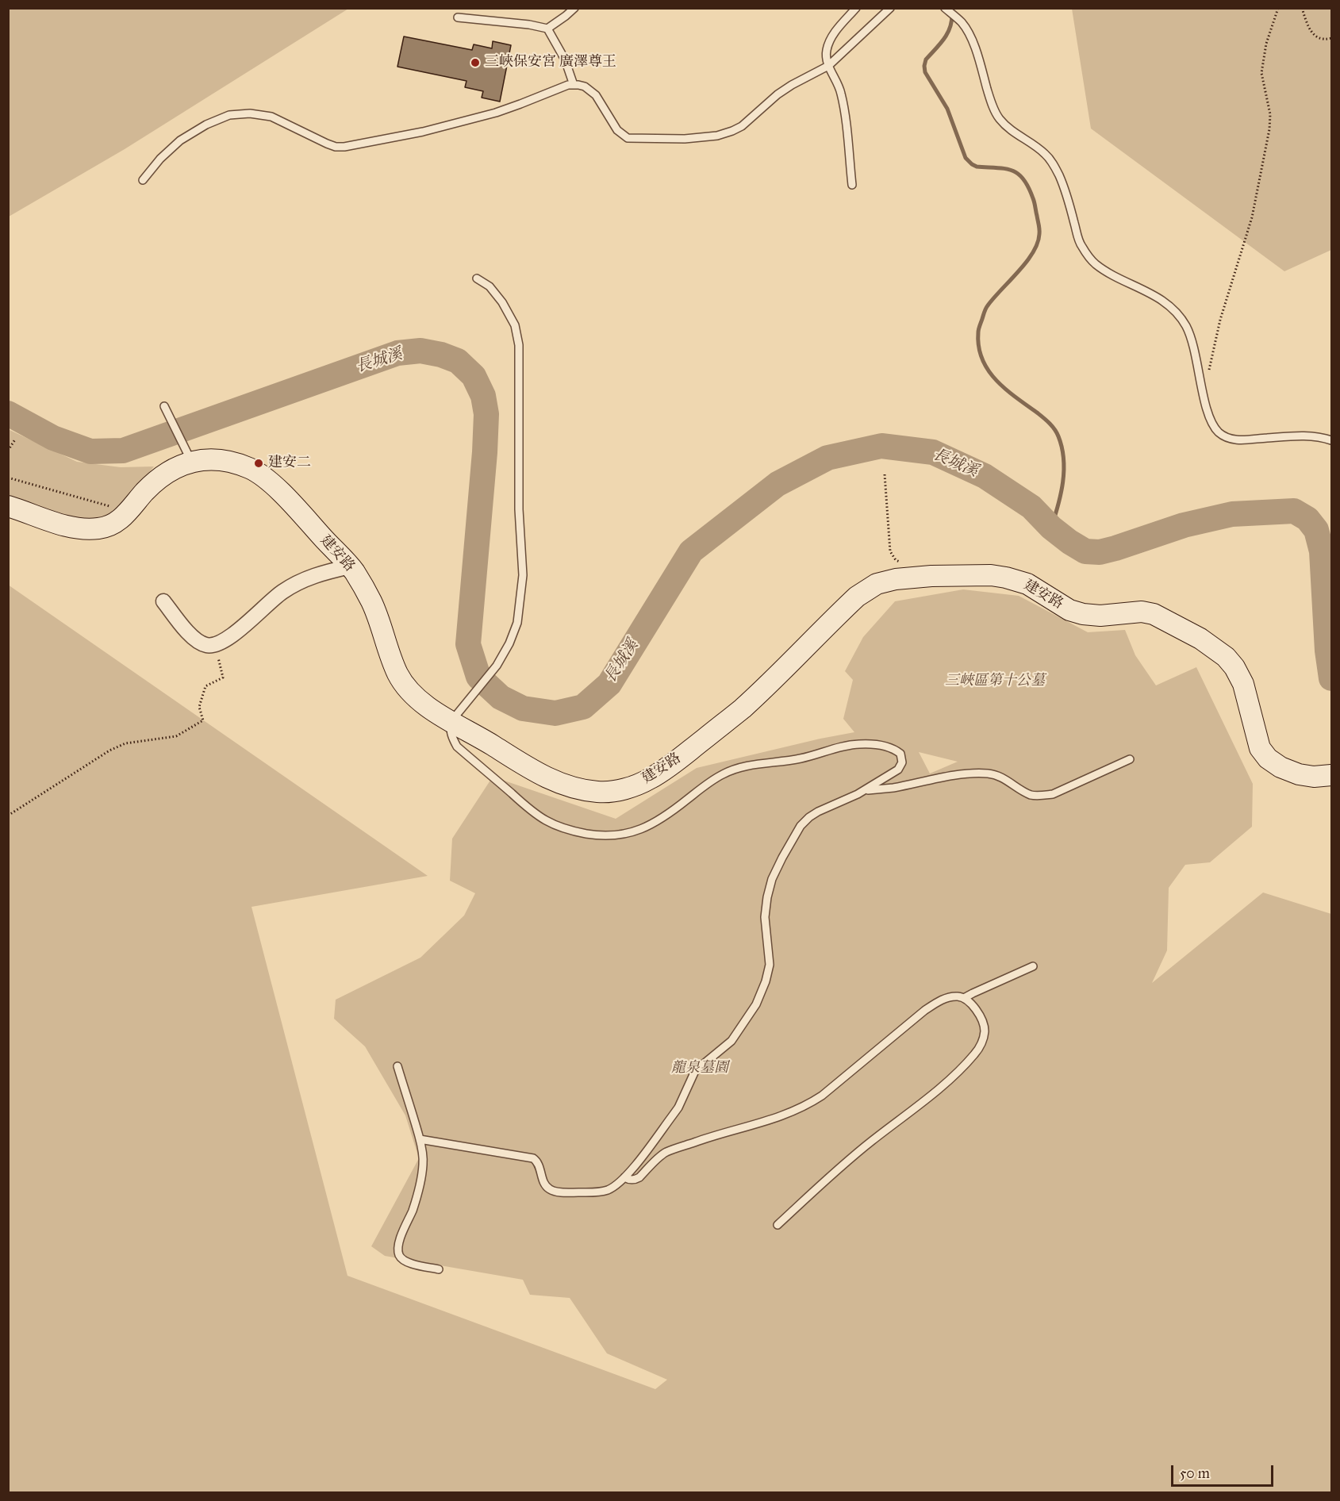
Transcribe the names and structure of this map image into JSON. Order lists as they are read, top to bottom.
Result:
{
  "streets": {
    "street": ["建安路"]
  },
  "water": ["長城溪"],
  "parks": ["三峽區第十公墓", "龍泉墓園"],
  "places": ["三峽保安宮 廣澤尊王", "建安二"],
  "scale_bar": "50 m"
}
